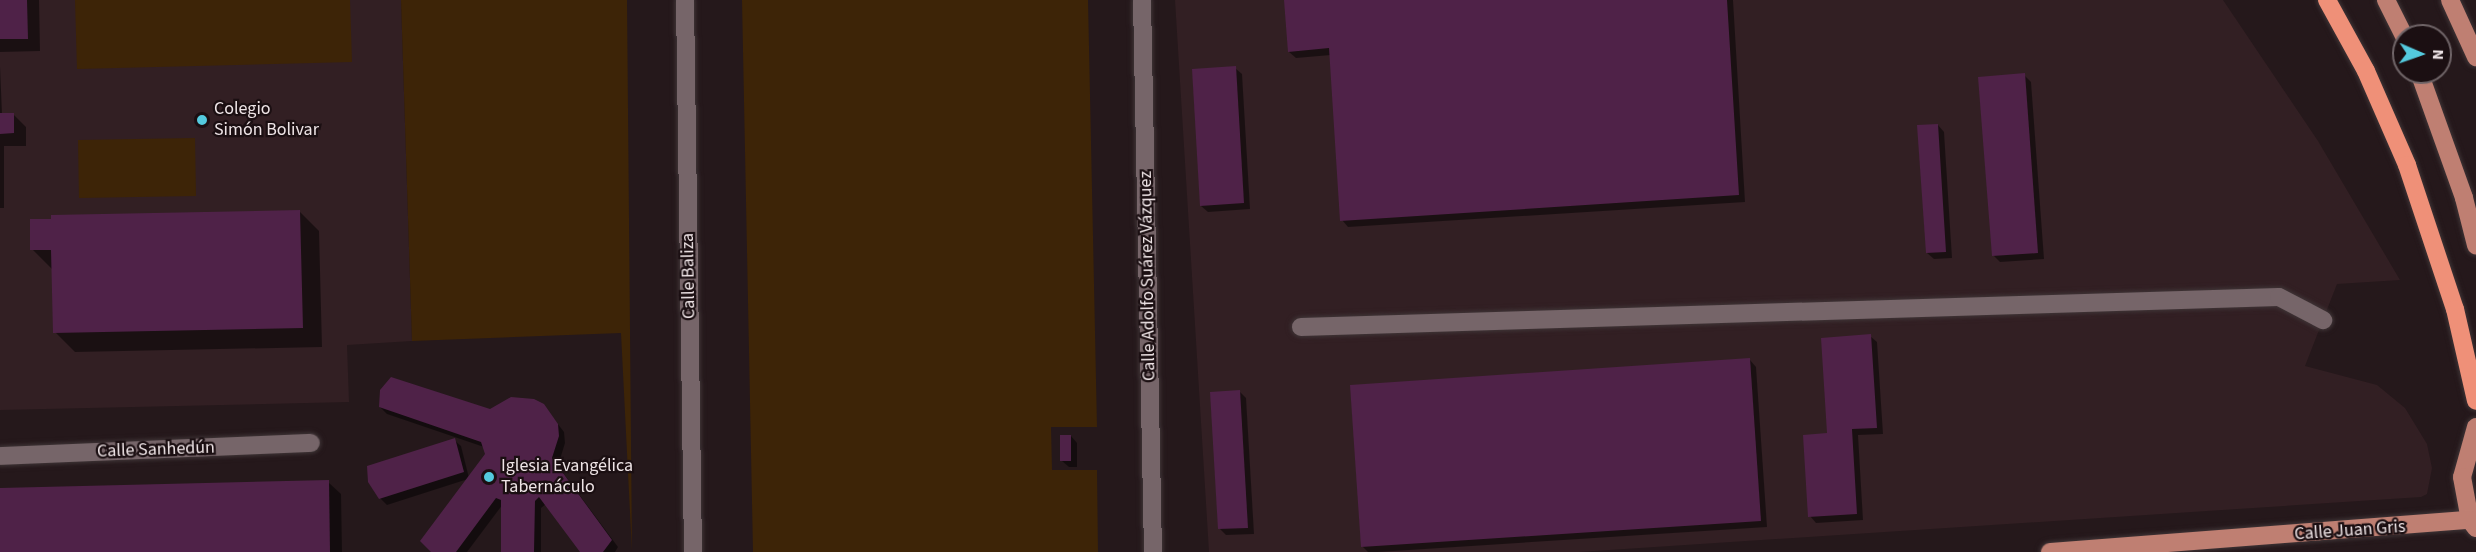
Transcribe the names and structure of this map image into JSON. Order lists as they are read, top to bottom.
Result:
{
  "streets": {
    "main road": ["Calle Juan Gris"],
    "street": ["Calle Baliza", "Calle Adolfo Suárez Vázquez", "Calle Sanhedún"]
  },
  "places": ["Colegio Simón Bolivar", "Iglesia Evangélica Tabernáculo"],
  "north": "right"
}
